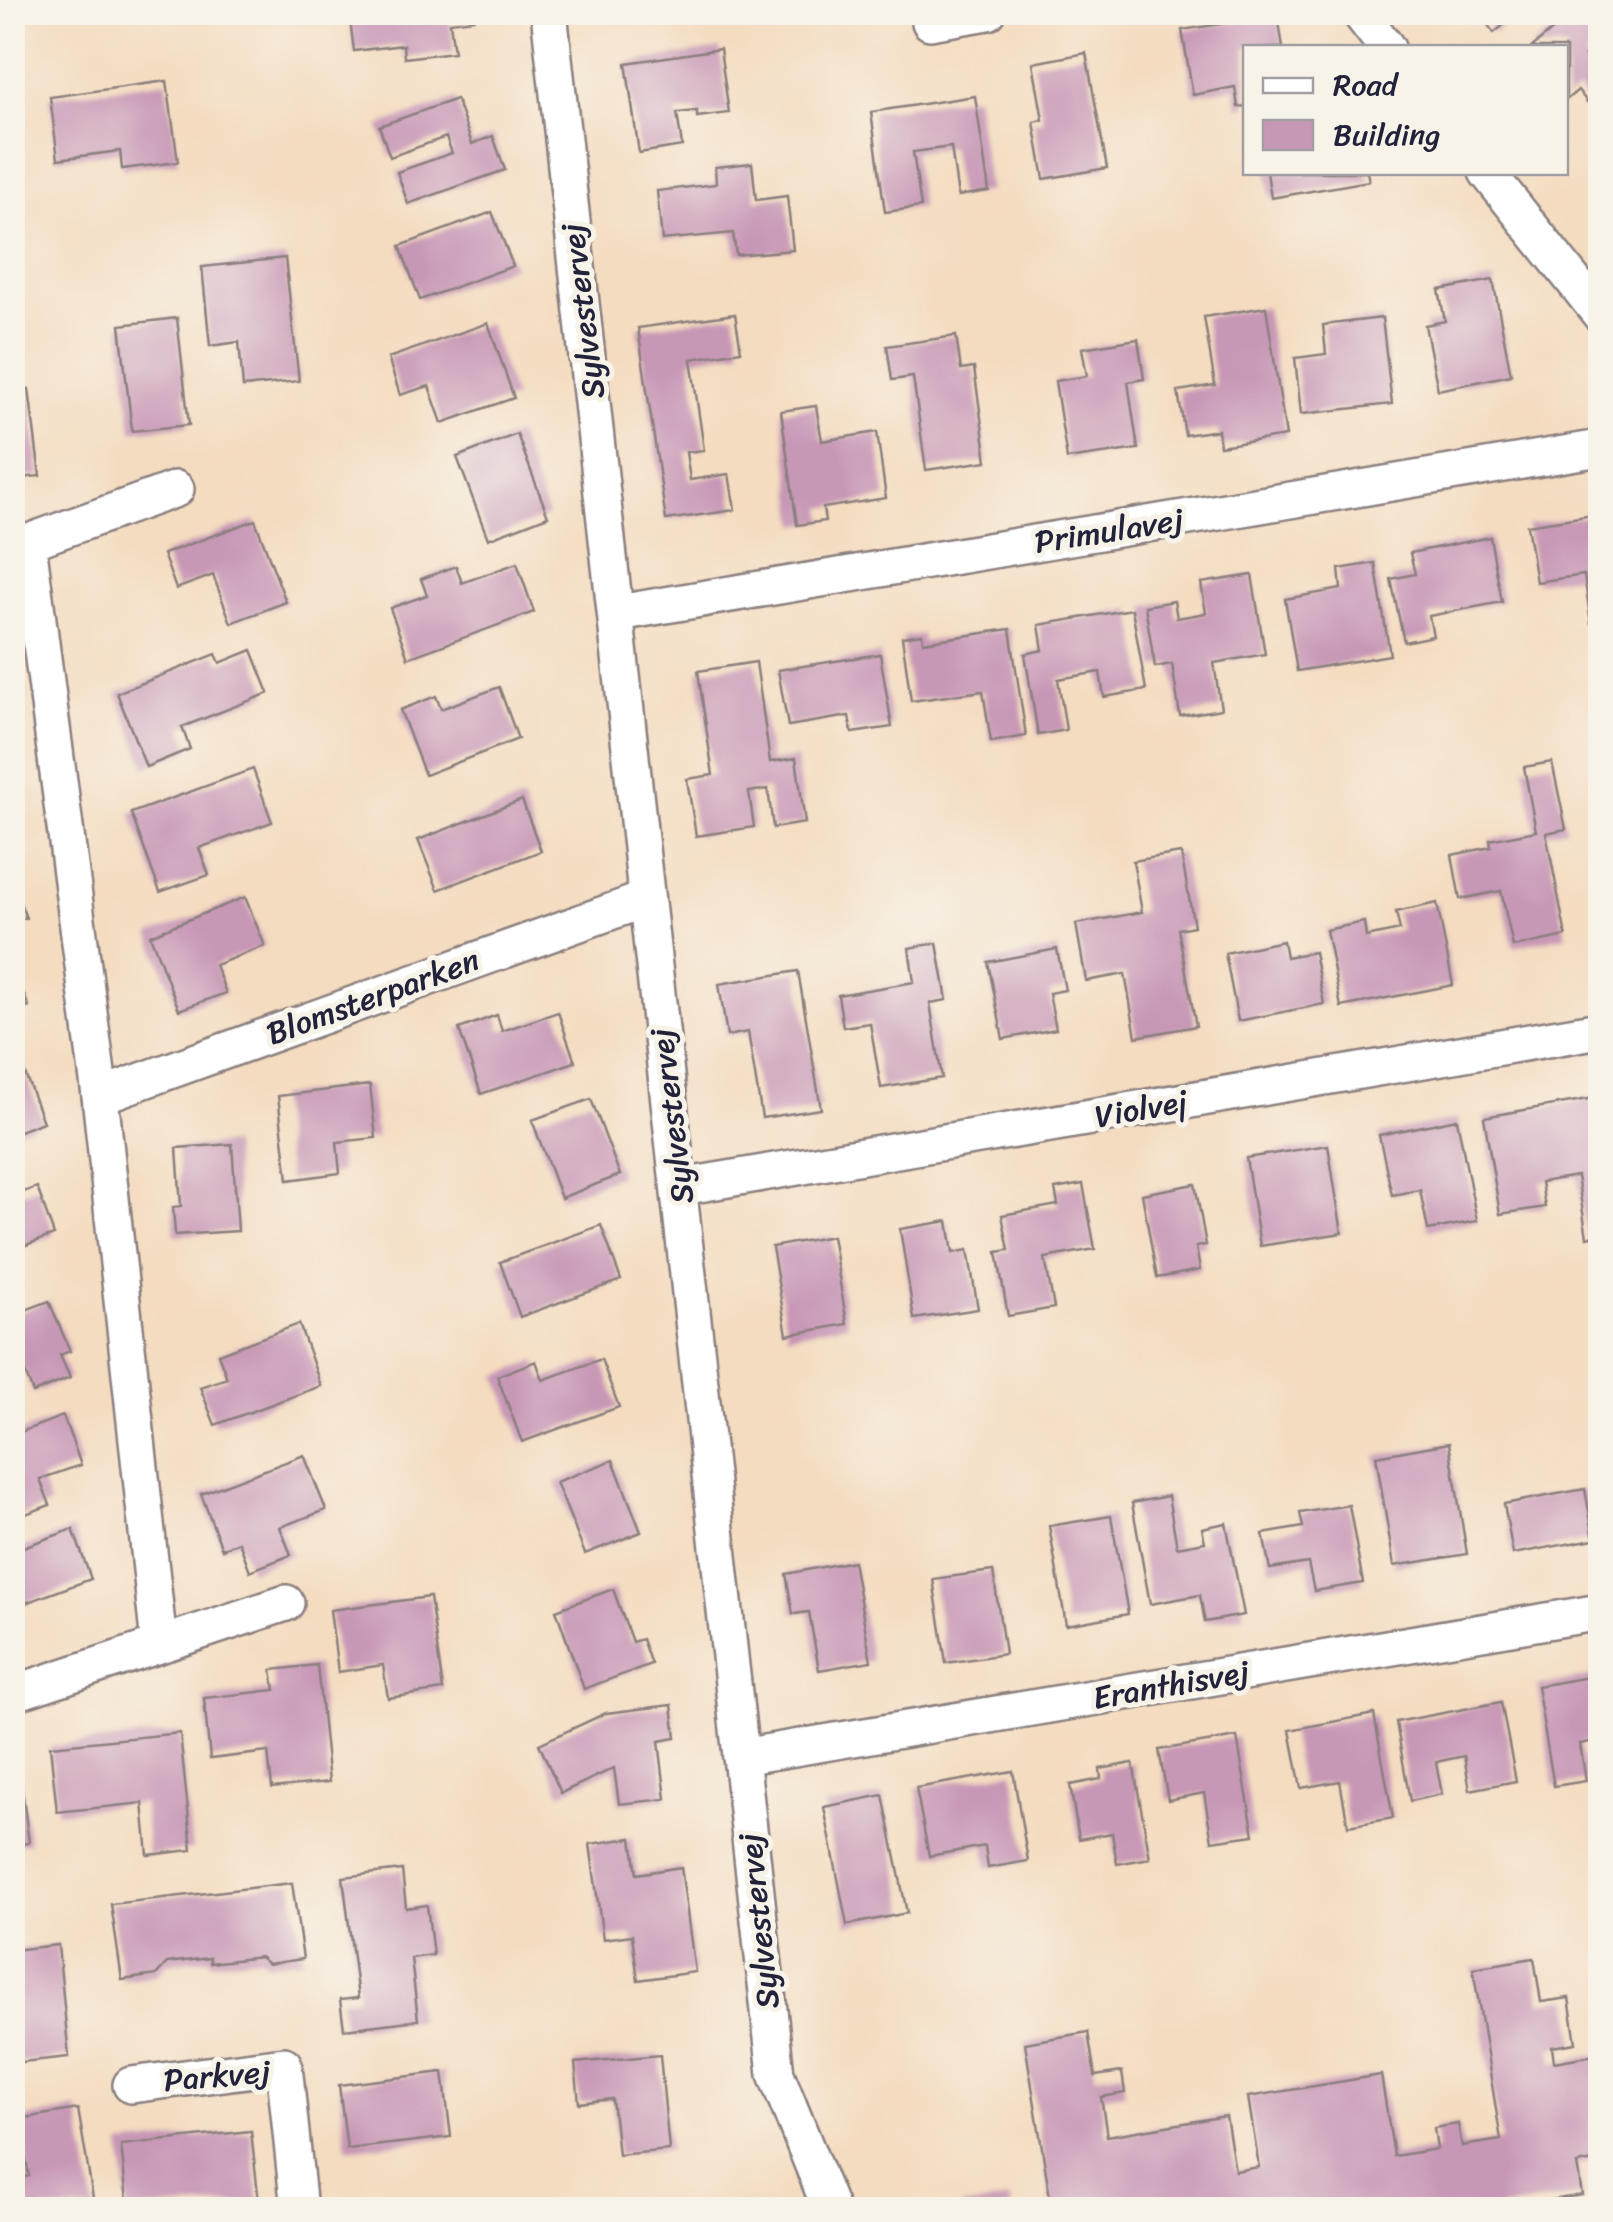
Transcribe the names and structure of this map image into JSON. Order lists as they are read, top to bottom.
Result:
{
  "streets": {
    "street": [
      "Sylvestervej",
      "Primulavej",
      "Blomsterparken",
      "Violvej",
      "Eranthisvej",
      "Parkvej"
    ]
  },
  "crossings": [
    ["Sylvestervej", "Primulavej"],
    ["Sylvestervej", "Blomsterparken"],
    ["Sylvestervej", "Violvej"],
    ["Sylvestervej", "Eranthisvej"]
  ],
  "legend": ["Road", "Building"]
}
